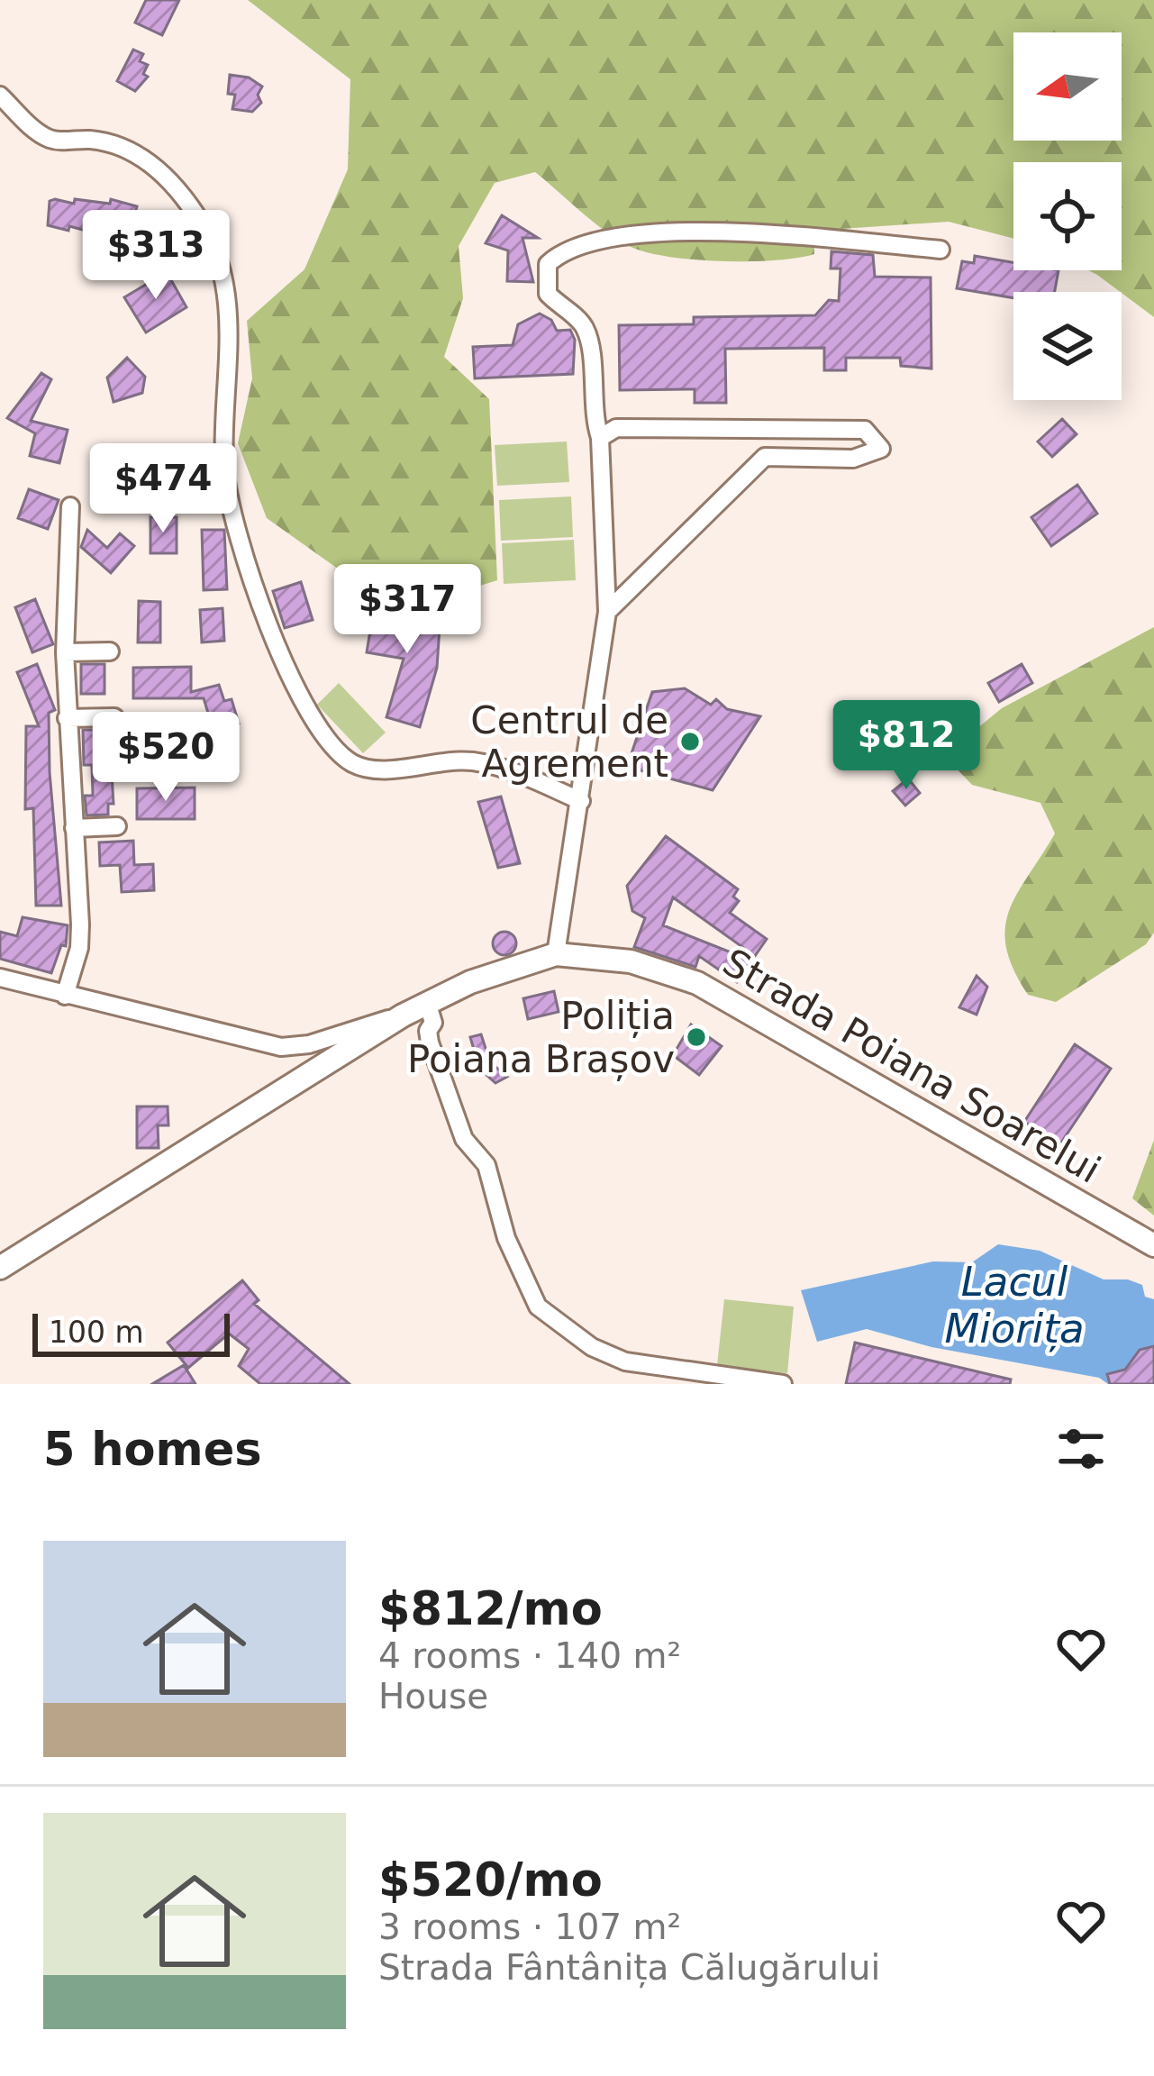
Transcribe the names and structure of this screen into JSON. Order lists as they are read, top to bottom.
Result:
{
  "streets": {
    "street": ["Strada Poiana Soarelui"]
  },
  "water": ["Lacul Miorița"],
  "places": ["Centrul de Agrement", "Poliția Poiana Brașov"],
  "scale_bar": "100 m",
  "north": "left",
  "page": {
    "price": [
      "$313",
      "$474",
      "$317",
      "$812",
      "$520"
    ],
    "scale": "100 m",
    "heading": "5 homes",
    "list": [
      {
        "name": "$812/mo",
        "note": "4 rooms · 140 m² · House"
      },
      {
        "name": "$520/mo",
        "note": "3 rooms · 107 m² · Strada Fântânița Călugărului"
      }
    ]
  }
}
